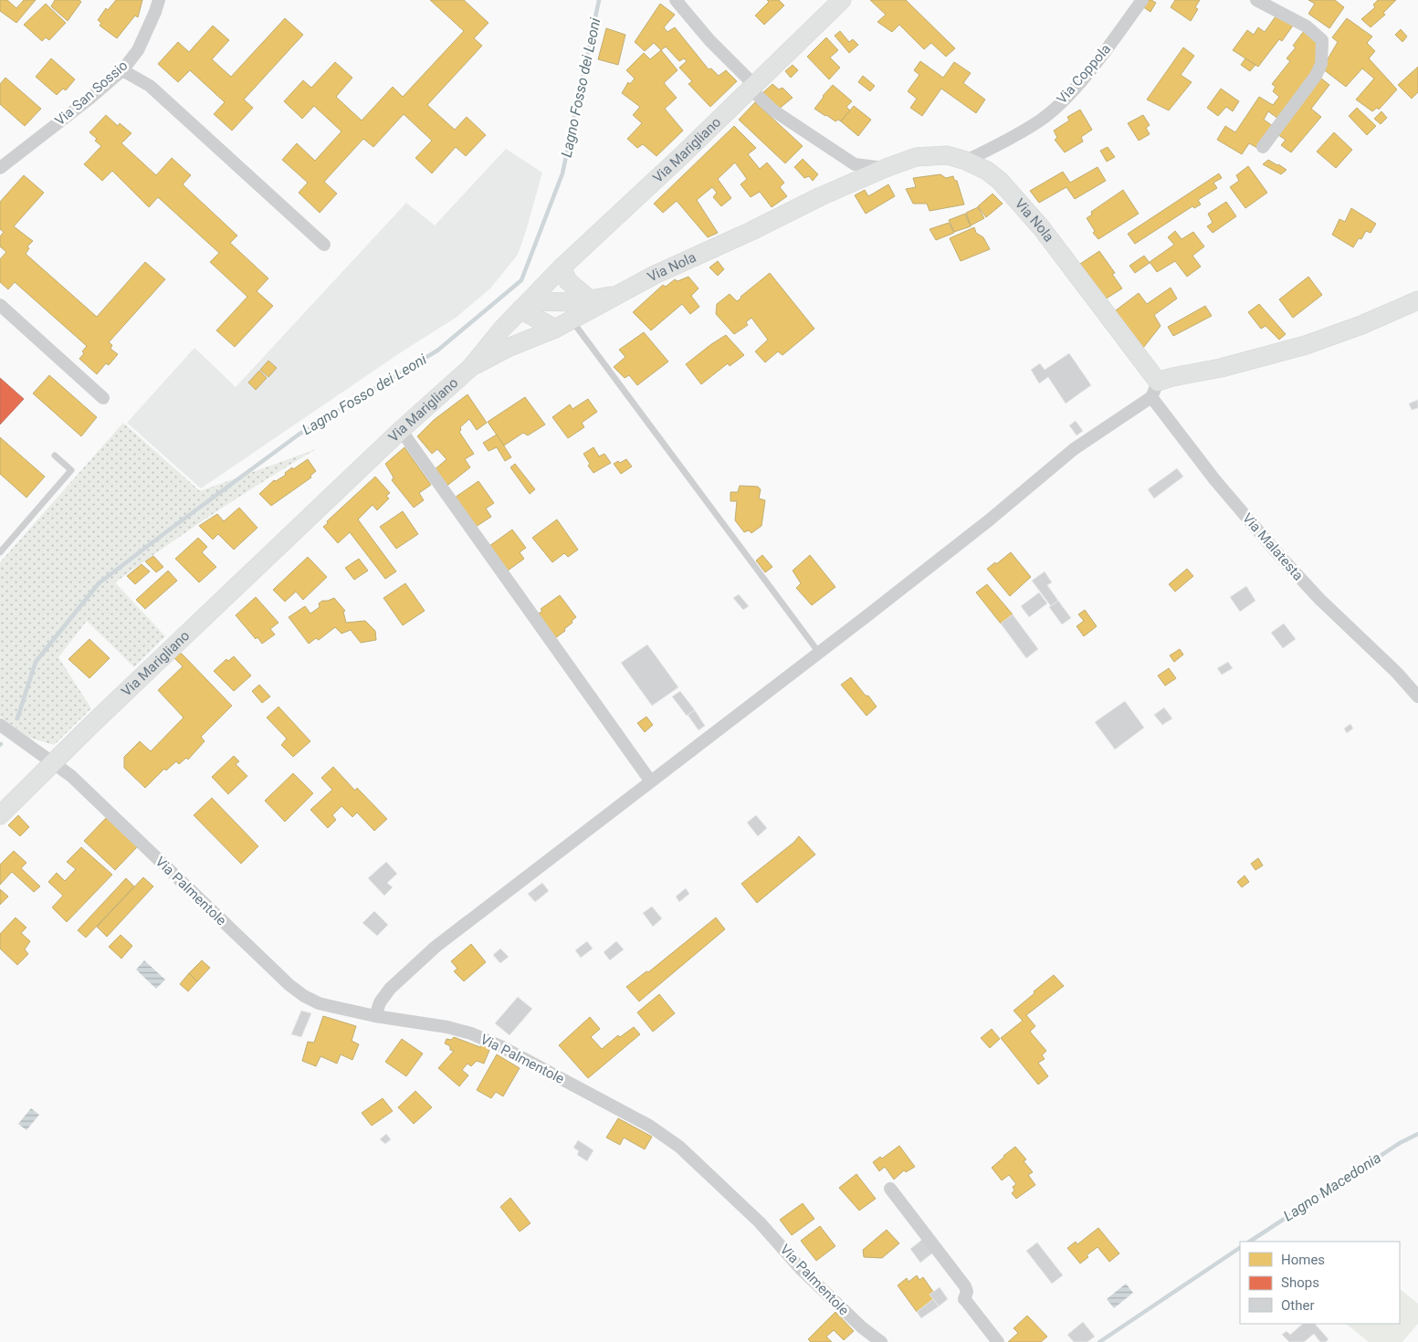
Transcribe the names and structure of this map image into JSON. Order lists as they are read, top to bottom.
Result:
{
  "streets": {
    "street": [
      "Via Coppola",
      "Via San Sossio",
      "Via Marigliano",
      "Via Nola",
      "Via Malatesta",
      "Via Palmentole"
    ]
  },
  "crossings": [
    ["Via Coppola", "Via Nola"],
    ["Via Marigliano", "Via Nola"],
    ["Via Marigliano", "Via Palmentole"],
    ["Via Nola", "Via Malatesta"]
  ],
  "water": ["Lagno Fosso dei Leoni", "Lagno Macedonia"],
  "legend": ["Homes", "Shops", "Other"]
}
